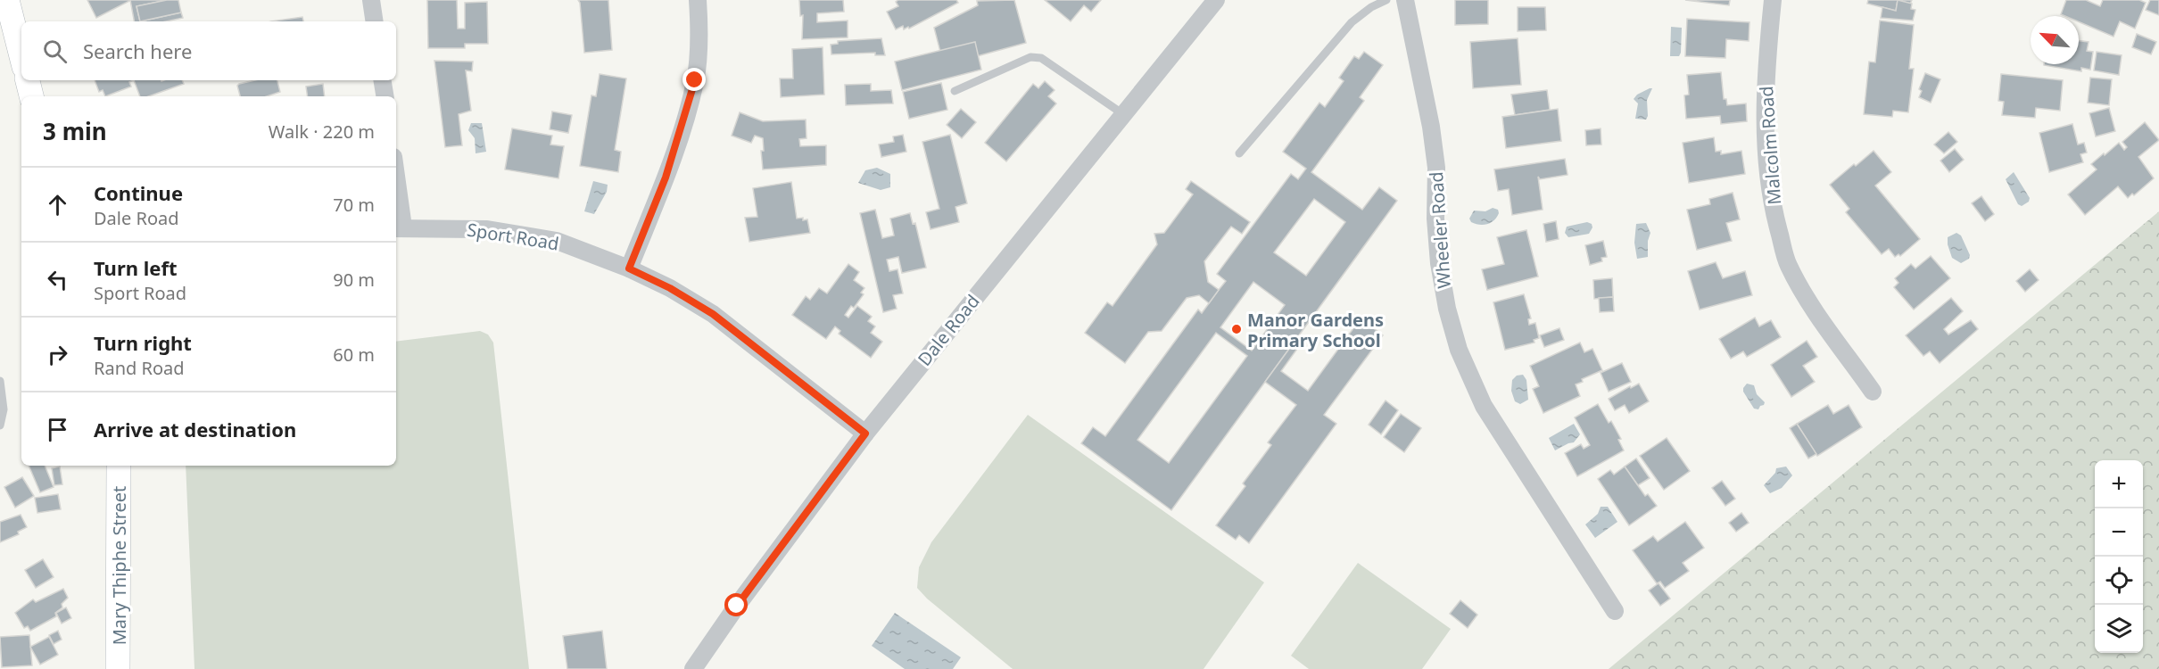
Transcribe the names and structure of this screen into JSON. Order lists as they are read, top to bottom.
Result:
{
  "streets": {
    "street": [
      "Malcolm Road",
      "Wheeler Road",
      "Sport Road",
      "Dale Road",
      "Mary Thiphe Street"
    ]
  },
  "crossings": [
    ["Sport Road", "Dale Road"]
  ],
  "places": ["Manor Gardens Primary School"],
  "north": "top left",
  "page": {
    "search": "Search here",
    "heading": ["3 min", "Walk · 220 m"],
    "list": [
      ["Continue", "Dale Road", "70 m"],
      ["Turn left", "Sport Road", "90 m"],
      ["Turn right", "Rand Road", "60 m"],
      "Arrive at destination"
    ],
    "map_buttons": ["+", "−"]
  }
}
